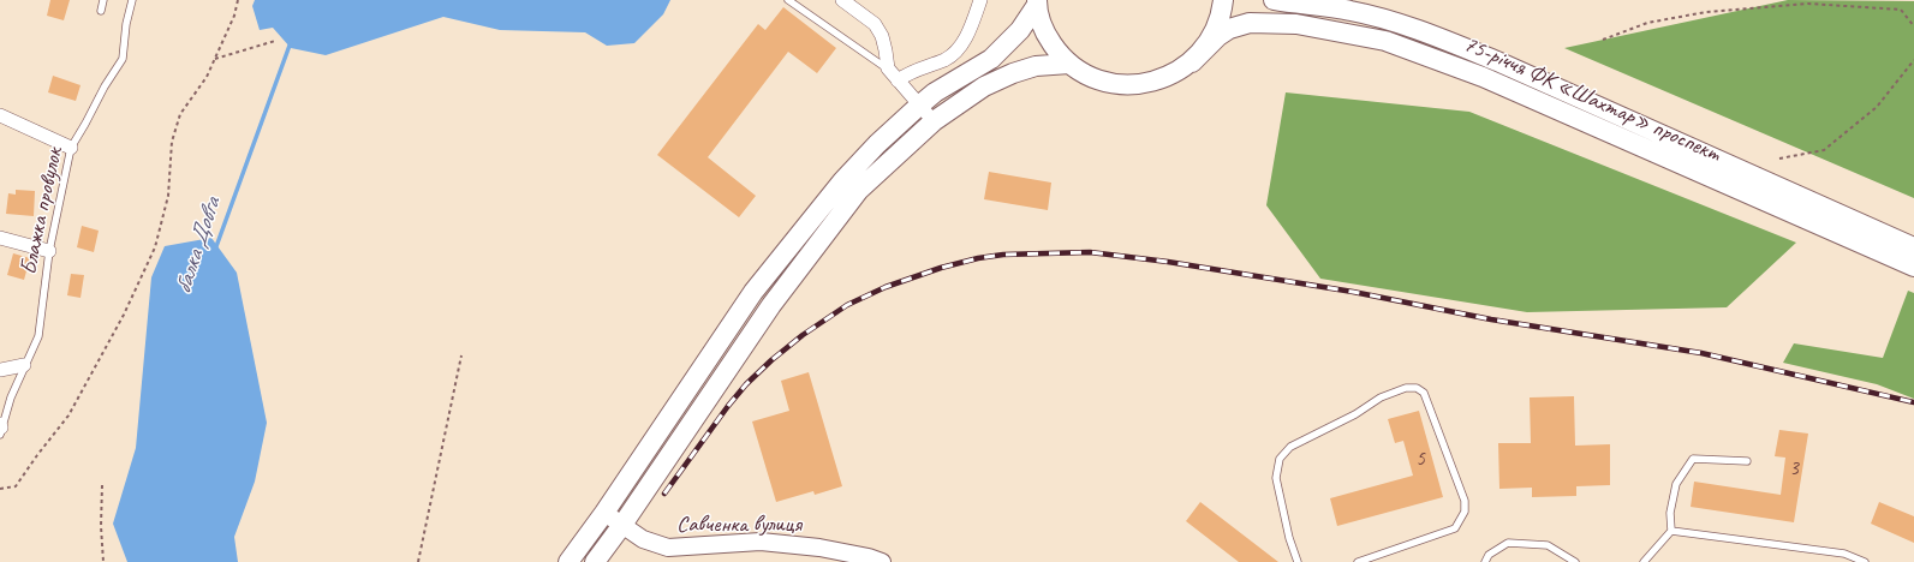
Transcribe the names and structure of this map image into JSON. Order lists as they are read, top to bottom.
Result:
{
  "streets": {
    "main road": ["75-річчя ФК «Шахтар» проспект"],
    "street": ["Савченка вулиця"],
    "lane": ["Блажка провулок"]
  },
  "water": ["балка Довга"],
  "house_numbers": ["5", "3"]
}
